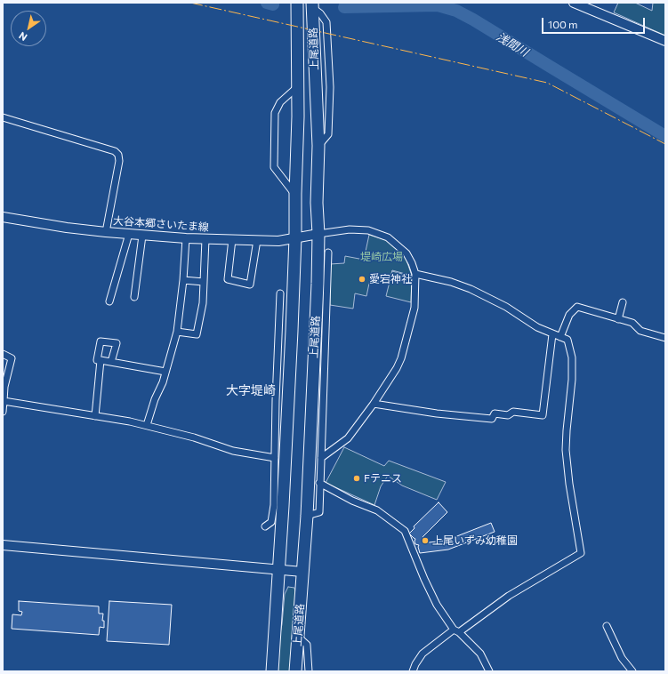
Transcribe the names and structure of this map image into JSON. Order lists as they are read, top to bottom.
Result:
{
  "streets": {
    "highway": ["上尾道路"],
    "street": ["大谷本郷さいたま線"]
  },
  "crossings": [
    ["上尾道路", "大谷本郷さいたま線"]
  ],
  "districts": ["大字堤崎"],
  "water": ["浅間川"],
  "parks": ["堤崎広場"],
  "places": ["愛宕神社", "Fテニス", "上尾いずみ幼稚園"],
  "scale_bar": "100 m",
  "north": "bottom left"
}
